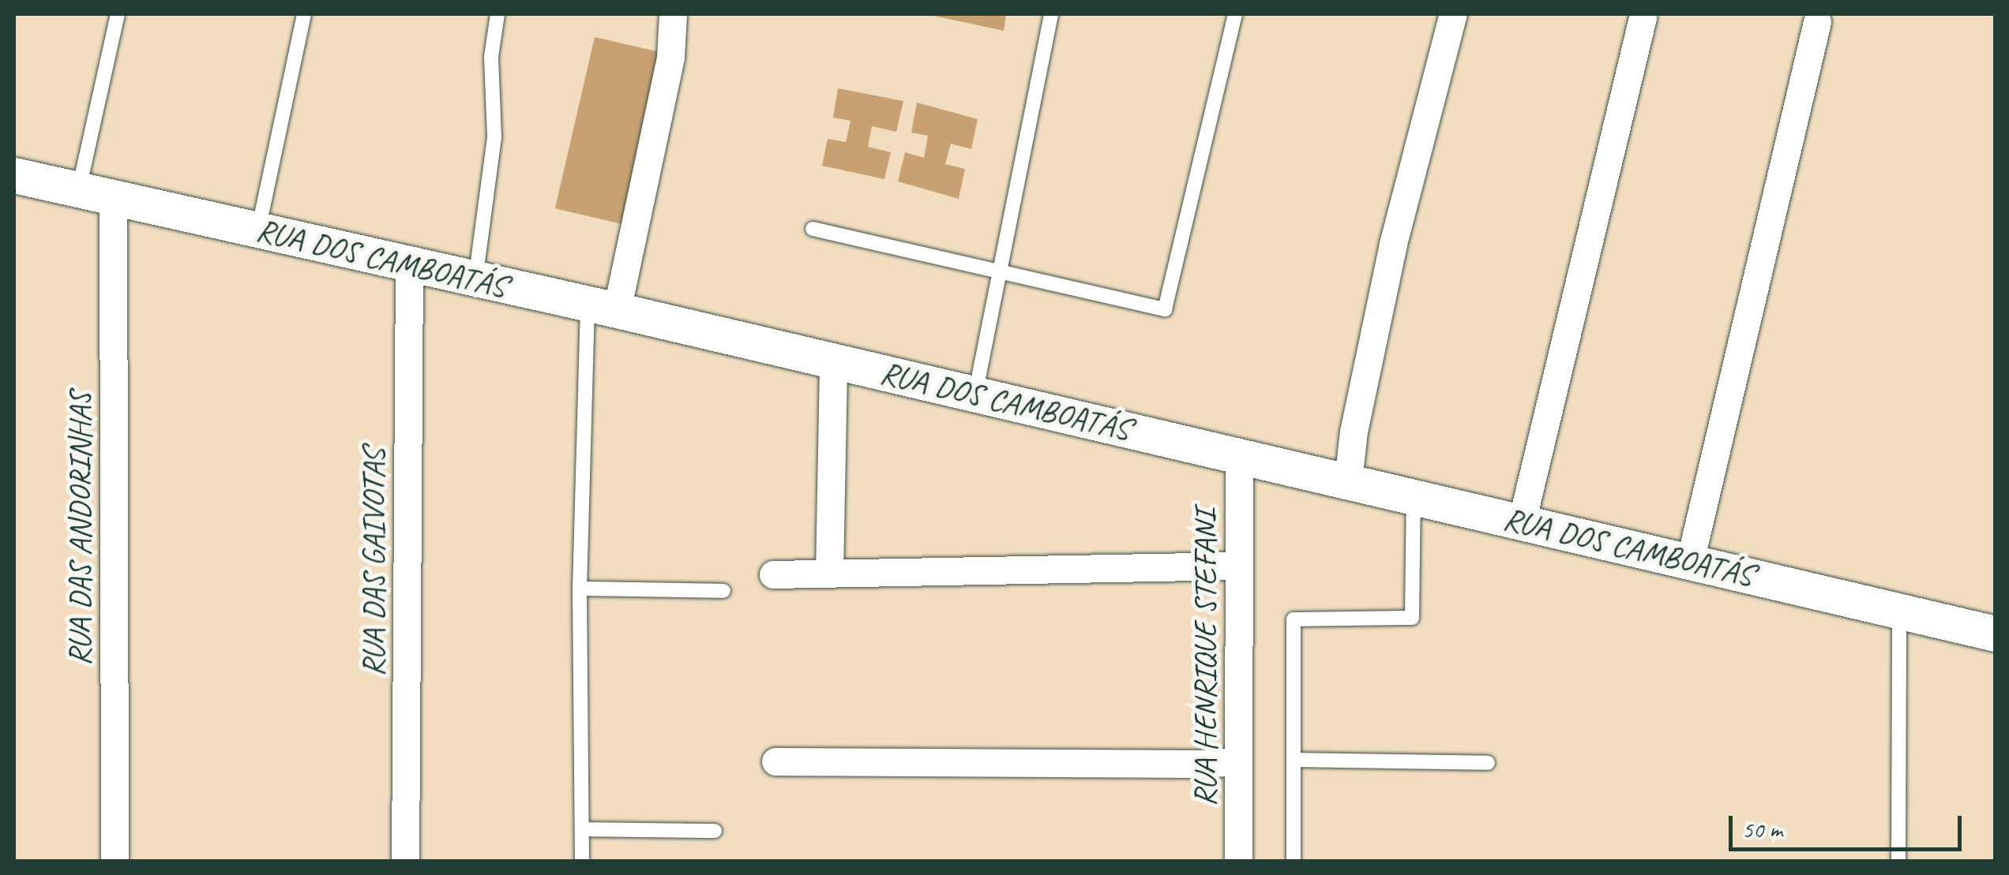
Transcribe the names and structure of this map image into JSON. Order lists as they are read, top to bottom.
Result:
{
  "streets": {
    "street": [
      "RUA DOS CAMBOATÁS",
      "RUA DAS ANDORINHAS",
      "RUA DAS GAIVOTAS",
      "RUA HENRIQUE STEFANI"
    ]
  },
  "crossings": [
    ["RUA DOS CAMBOATÁS", "RUA DAS ANDORINHAS"],
    ["RUA DOS CAMBOATÁS", "RUA DAS GAIVOTAS"],
    ["RUA DOS CAMBOATÁS", "RUA HENRIQUE STEFANI"]
  ],
  "scale_bar": "50 m"
}
